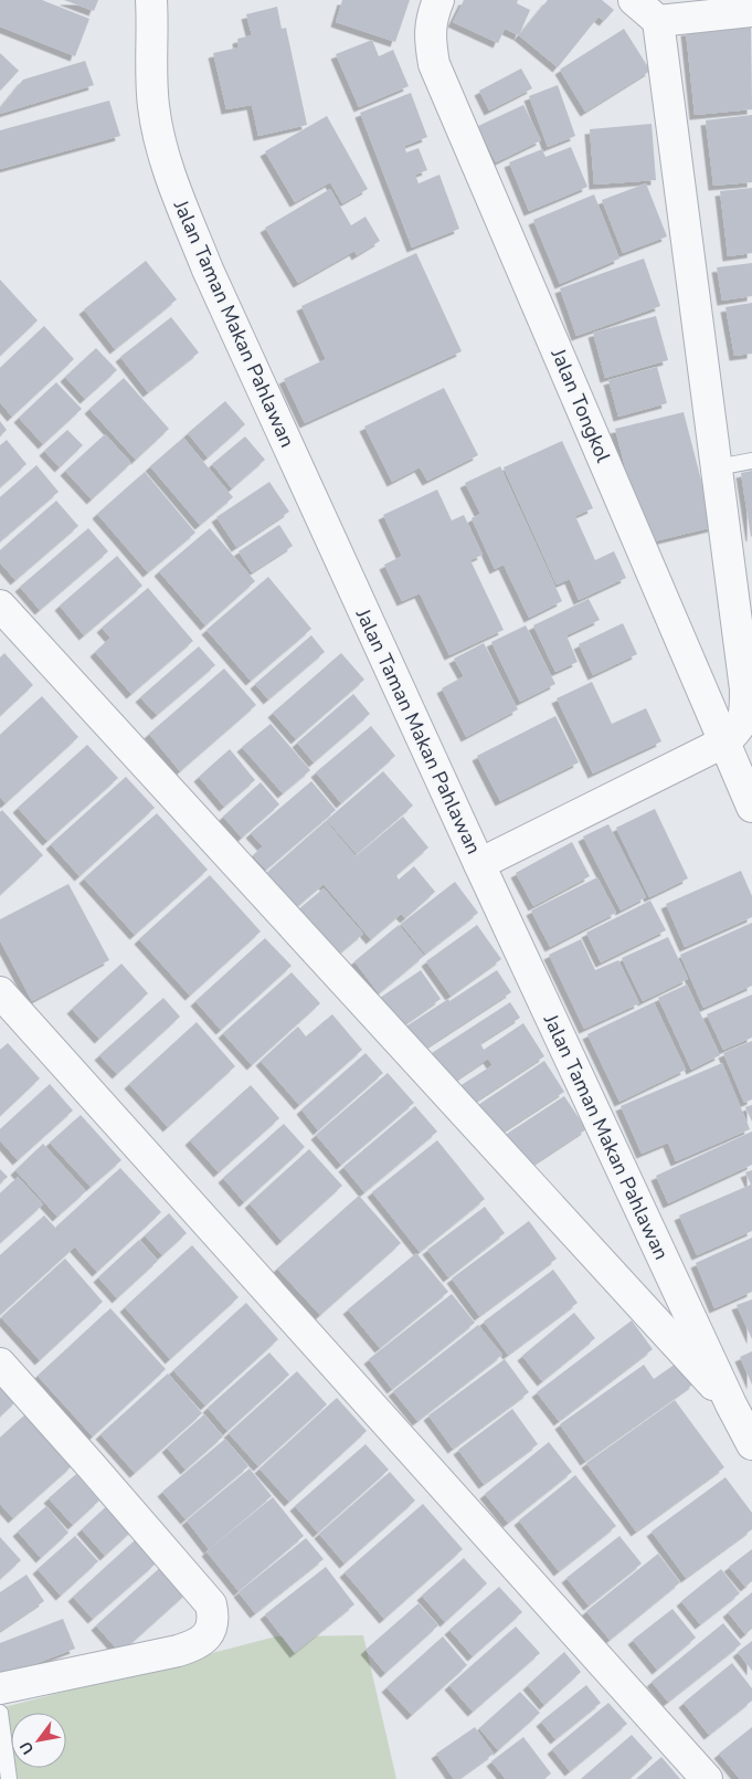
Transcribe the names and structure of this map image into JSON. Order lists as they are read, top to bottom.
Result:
{
  "streets": {
    "street": ["Jalan Taman Makan Pahlawan", "Jalan Tongkol"]
  },
  "north": "bottom left"
}
